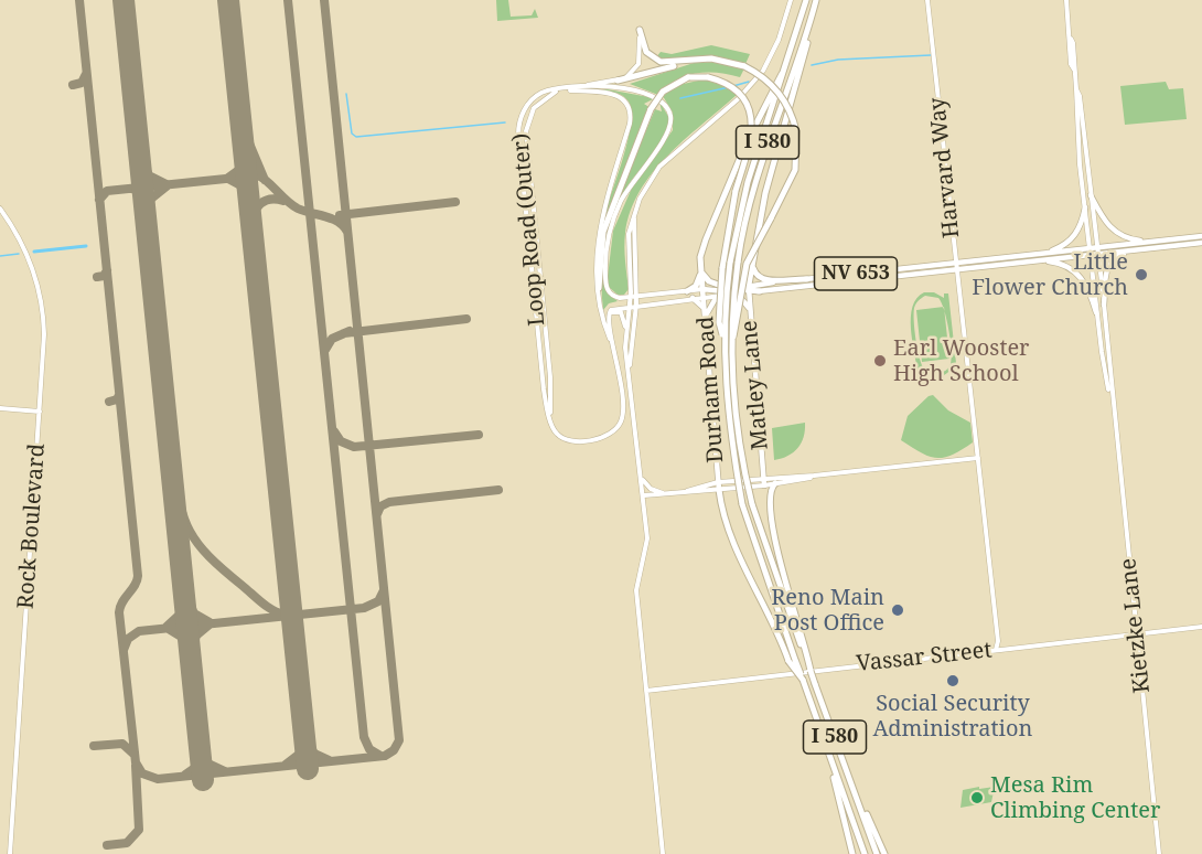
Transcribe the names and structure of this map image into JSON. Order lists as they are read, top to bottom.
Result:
{
  "streets": {
    "highway": ["I 580"],
    "main road": [
      "Harvard Way",
      "Loop Road (Outer)",
      "NV 653",
      "Matley Lane",
      "Durham Road",
      "Rock Boulevard",
      "Kietzke Lane",
      "Vassar Street"
    ]
  },
  "crossings": [
    ["Harvard Way", "NV 653"],
    ["Harvard Way", "Vassar Street"],
    ["NV 653", "Matley Lane"],
    ["NV 653", "Kietzke Lane"],
    ["Kietzke Lane", "Vassar Street"]
  ],
  "places": [
    "Little Flower Church",
    "Earl Wooster High School",
    "Reno Main Post Office",
    "Social Security Administration",
    "Mesa Rim Climbing Center"
  ]
}
